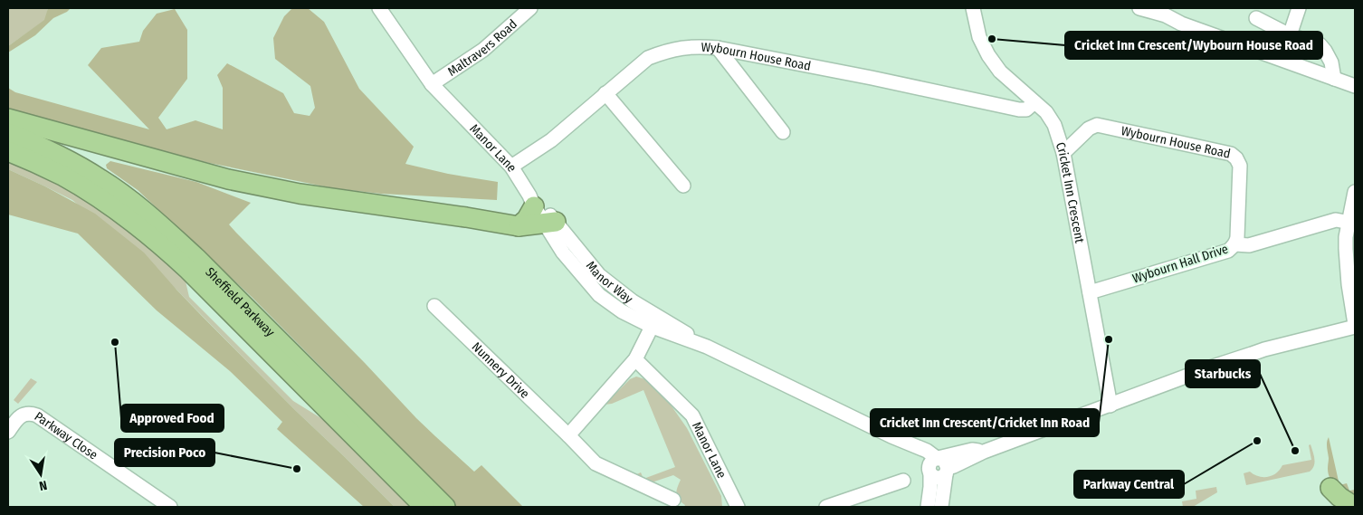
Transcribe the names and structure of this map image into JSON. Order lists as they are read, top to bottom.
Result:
{
  "streets": {
    "highway": ["Sheffield Parkway"],
    "street": [
      "Maltravers Road",
      "Wybourn House Road",
      "Manor Lane",
      "Cricket Inn Crescent",
      "Wybourn Hall Drive",
      "Manor Way",
      "Nunnery Drive",
      "Parkway Close"
    ]
  },
  "crossings": [
    ["Maltravers Road", "Manor Lane"],
    ["Wybourn House Road", "Manor Lane"],
    ["Wybourn House Road", "Cricket Inn Crescent"],
    ["Wybourn House Road", "Wybourn Hall Drive"],
    ["Manor Lane", "Manor Way"],
    ["Cricket Inn Crescent", "Wybourn Hall Drive"]
  ],
  "places": [
    "Cricket Inn Crescent/Wybourn House Road",
    "Cricket Inn Crescent/Cricket Inn Road",
    "Approved Food",
    "Parkway Central",
    "Starbucks",
    "Precision Poco"
  ],
  "north": "bottom"
}
